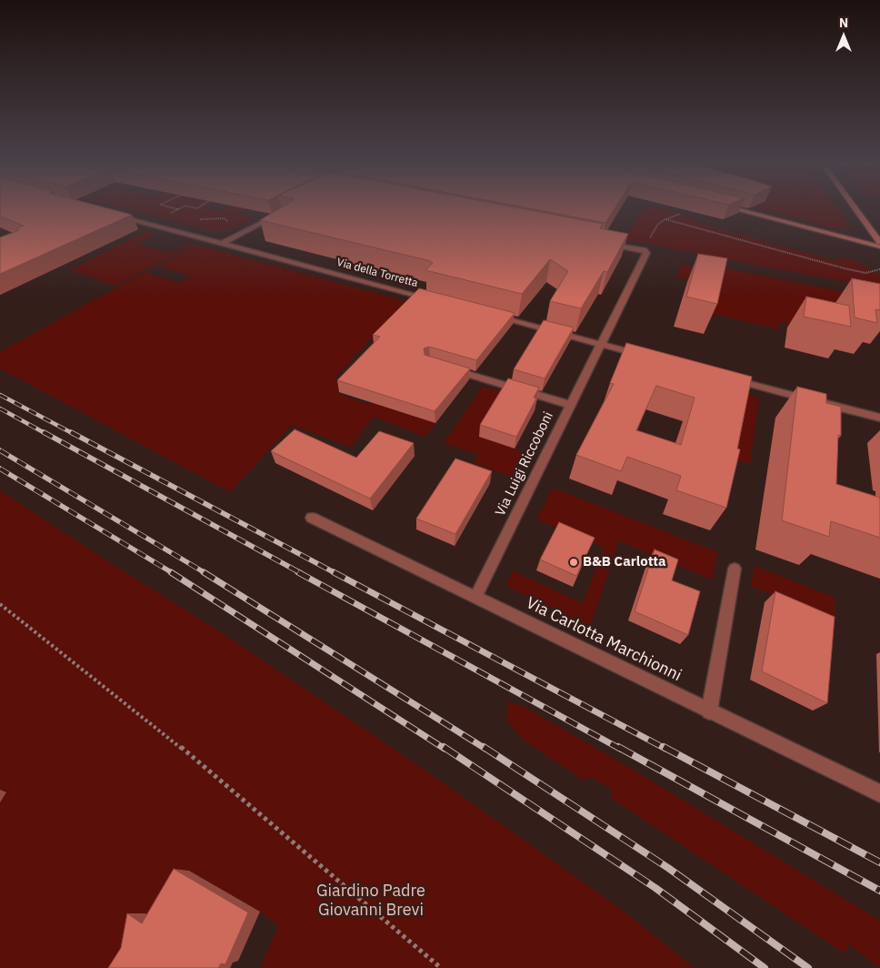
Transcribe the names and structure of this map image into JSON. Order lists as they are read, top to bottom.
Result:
{
  "streets": {
    "street": ["Via della Torretta", "Via Luigi Riccoboni", "Via Carlotta Marchionni"]
  },
  "crossings": [
    ["Via Luigi Riccoboni", "Via Carlotta Marchionni"]
  ],
  "parks": ["Giardino Padre Giovanni Brevi"],
  "places": ["B&B Carlotta"],
  "north": "top"
}
